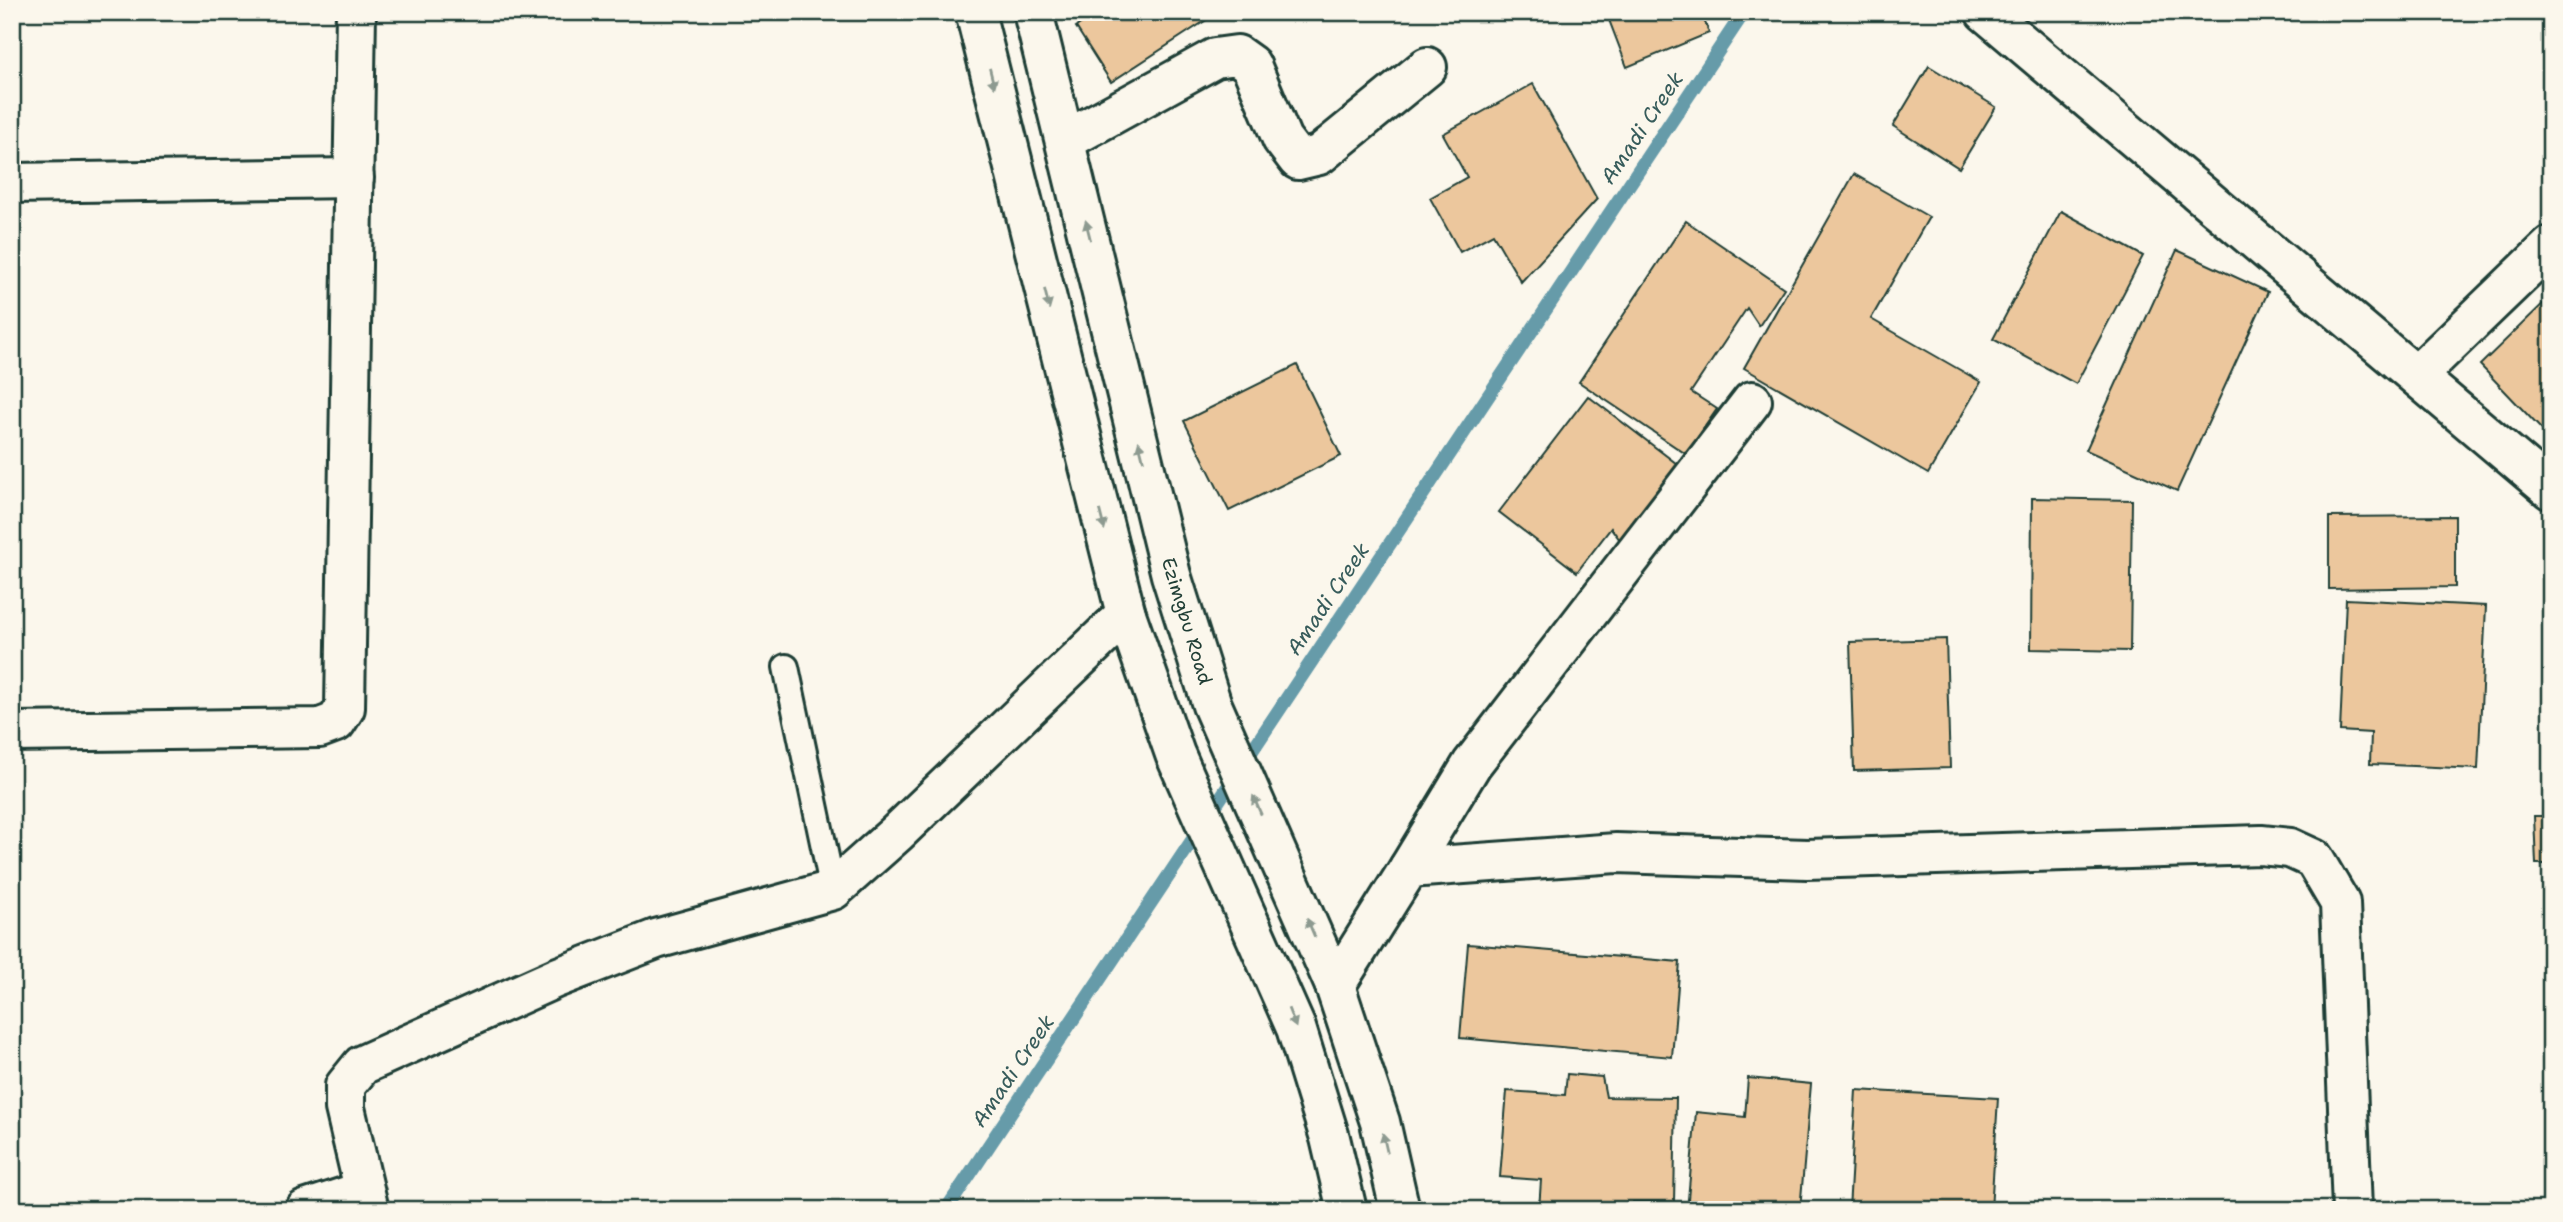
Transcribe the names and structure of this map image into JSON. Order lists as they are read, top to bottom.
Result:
{
  "streets": {
    "street": ["Ezimgbu Road"]
  },
  "water": ["Amadi Creek"]
}
